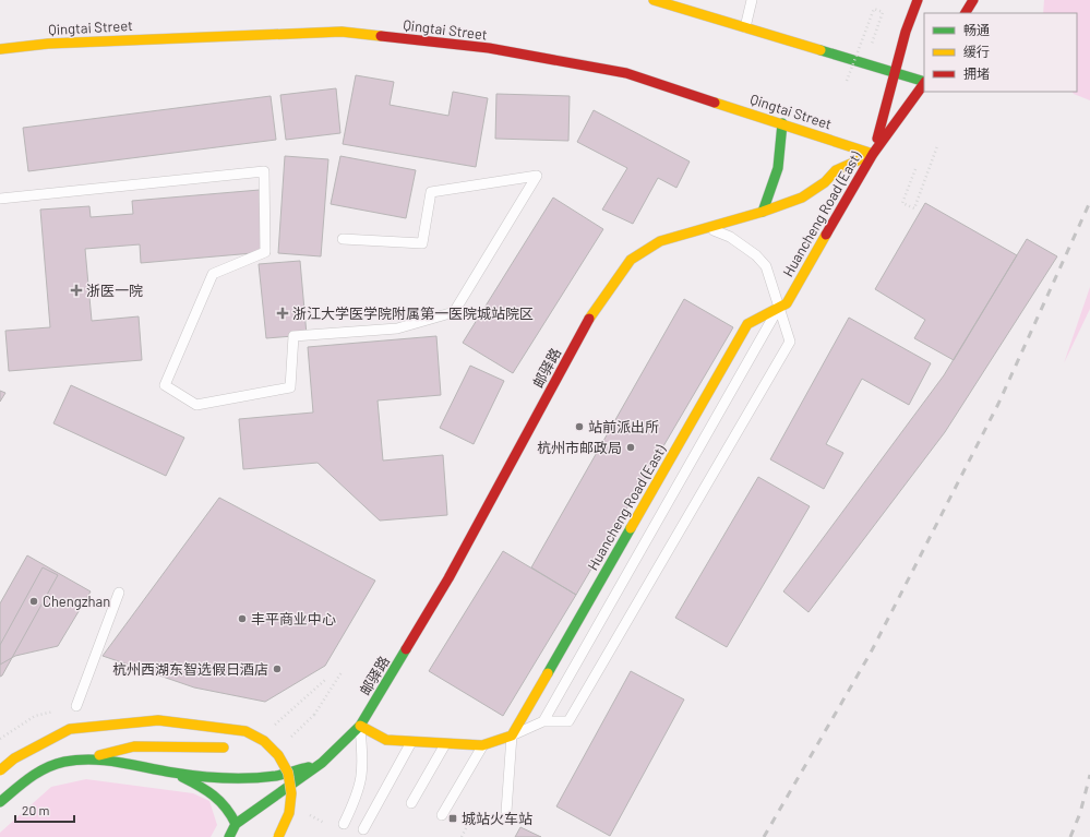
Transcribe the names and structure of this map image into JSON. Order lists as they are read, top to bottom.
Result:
{
  "streets": {
    "street": ["Qingtai Street", "Huancheng Road (East)", "邮驿路"]
  },
  "crossings": [
    ["Qingtai Street", "Huancheng Road (East)"],
    ["Qingtai Street", "邮驿路"],
    ["Huancheng Road (East)", "邮驿路"]
  ],
  "places": {
    "health": ["浙医一院", "浙江大学医学院附属第一医院城站院区"],
    "other": [
      "站前派出所",
      "杭州市邮政局",
      "Chengzhan",
      "丰平商业中心",
      "杭州西湖东智选假日酒店"
    ],
    "transit": ["城站火车站"]
  },
  "legend": ["畅通", "缓行", "拥堵"],
  "scale_bar": "20 m"
}
